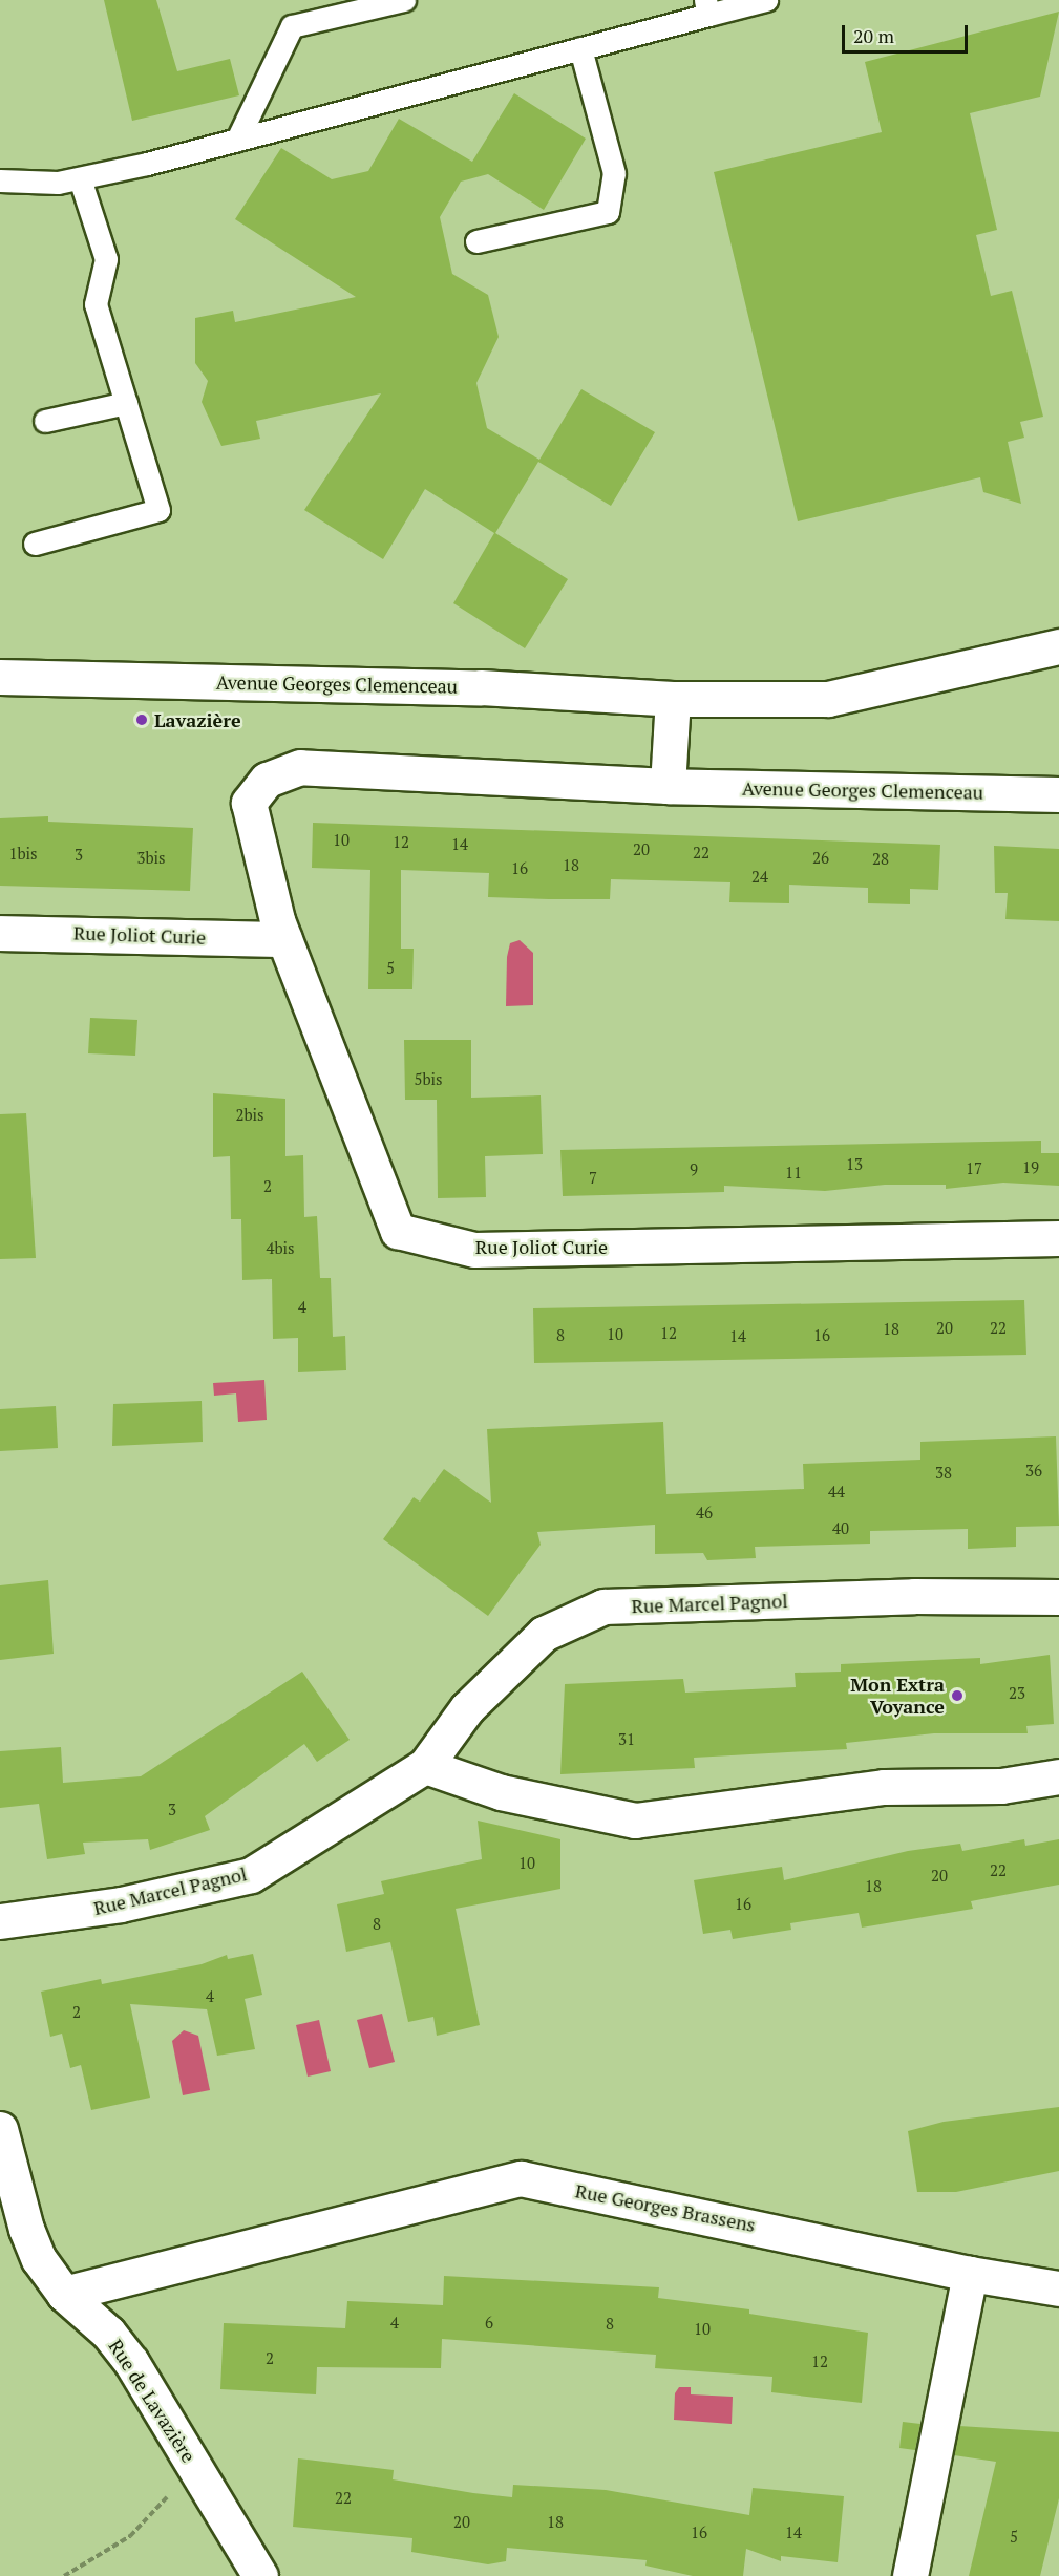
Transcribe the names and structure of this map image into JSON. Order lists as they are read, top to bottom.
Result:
{
  "streets": {
    "street": [
      "Avenue Georges Clemenceau",
      "Rue Joliot Curie",
      "Rue Marcel Pagnol",
      "Rue Georges Brassens",
      "Rue de Lavazière"
    ]
  },
  "crossings": [
    ["Avenue Georges Clemenceau", "Rue Joliot Curie"],
    ["Rue Georges Brassens", "Rue de Lavazière"]
  ],
  "places": ["Lavazière", "Mon Extra Voyance"],
  "house_numbers": [
    "10",
    "12",
    "14",
    "20",
    "22",
    "1bis",
    "3",
    "3bis",
    "26",
    "28",
    "18",
    "16",
    "24",
    "5",
    "5bis",
    "2bis",
    "13",
    "19",
    "17",
    "9",
    "11",
    "7",
    "2",
    "4bis",
    "4",
    "20",
    "22",
    "18",
    "12",
    "10",
    "8",
    "16",
    "14",
    "36",
    "38",
    "44",
    "46",
    "40",
    "23",
    "31",
    "3",
    "10",
    "22",
    "20",
    "18",
    "16",
    "8",
    "4",
    "2",
    "4",
    "6",
    "8",
    "10",
    "2",
    "12",
    "22",
    "20",
    "18",
    "16",
    "14",
    "5"
  ],
  "scale_bar": "20 m"
}
